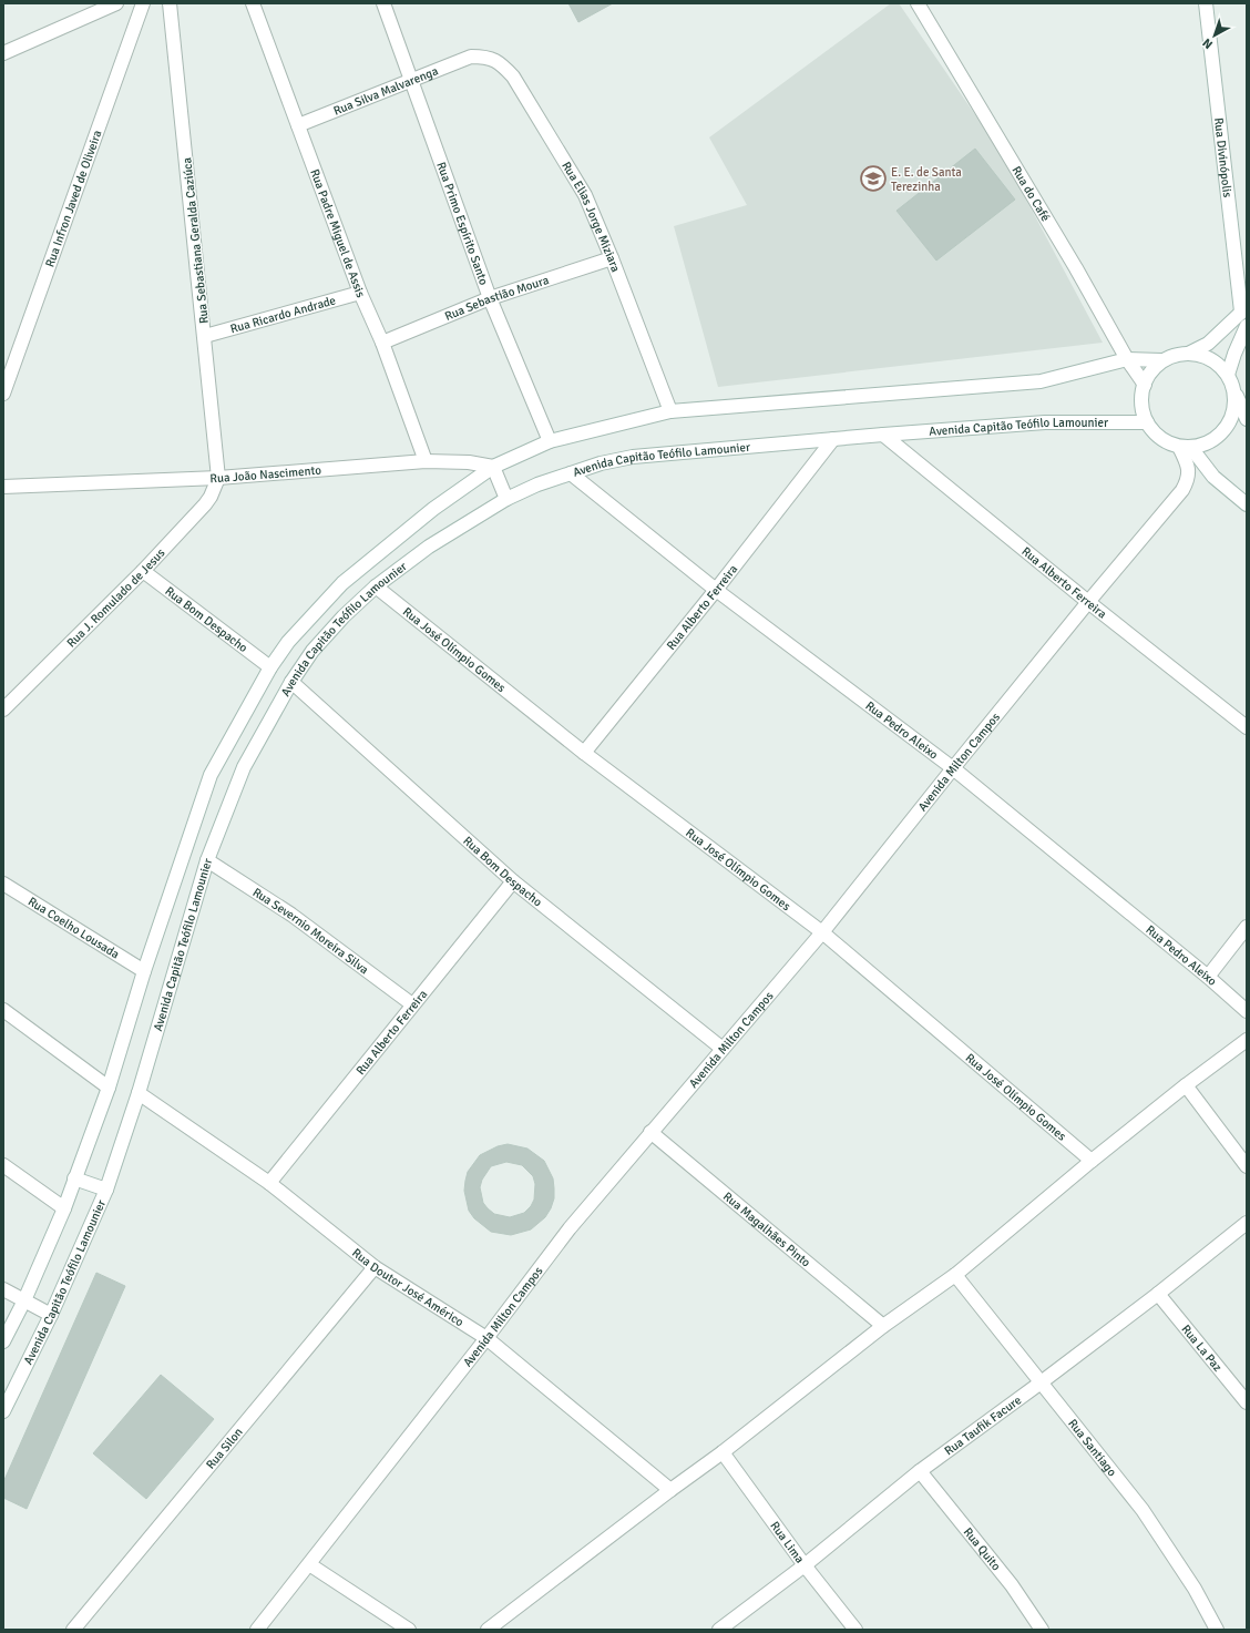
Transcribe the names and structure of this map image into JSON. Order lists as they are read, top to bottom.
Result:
{
  "streets": {
    "street": [
      "Rua Silva Malvarenga",
      "Rua Divinópolis",
      "Rua do Café",
      "Rua Infron Javed de Oliveira",
      "Rua Elias Jorge Miziara",
      "Rua Primo Espírito Santo",
      "Rua Padre Miguel de Assis",
      "Rua Sebastiana Geralda Caziúca",
      "Rua Sebastião Moura",
      "Rua Ricardo Andrade",
      "Avenida Capitão Teófilo Lamounier",
      "Rua João Nascimento",
      "Rua Alberto Ferreira",
      "Rua J. Romulado de Jesus",
      "Rua Bom Despacho",
      "Rua José Olímpio Gomes",
      "Rua Pedro Aleixo",
      "Avenida Milton Campos",
      "Rua Coelho Lousada",
      "Rua Severnio Moreira Silva",
      "Rua Magalhães Pinto",
      "Rua Doutor José Américo",
      "Rua La Paz",
      "Rua Taufik Facure",
      "Rua Silon",
      "Rua Santiago",
      "Rua Lima",
      "Rua Quito"
    ]
  },
  "crossings": [
    ["Rua Silva Malvarenga", "Rua Elias Jorge Miziara"],
    ["Rua Silva Malvarenga", "Rua Primo Espírito Santo"],
    ["Rua Silva Malvarenga", "Rua Padre Miguel de Assis"],
    ["Rua do Café", "Avenida Capitão Teófilo Lamounier"],
    ["Rua do Café", "Avenida Milton Campos"],
    ["Rua Elias Jorge Miziara", "Rua Sebastião Moura"],
    ["Rua Elias Jorge Miziara", "Avenida Capitão Teófilo Lamounier"],
    ["Rua Primo Espírito Santo", "Rua Sebastião Moura"],
    ["Rua Primo Espírito Santo", "Avenida Capitão Teófilo Lamounier"],
    ["Rua Padre Miguel de Assis", "Rua Sebastião Moura"],
    ["Rua Padre Miguel de Assis", "Rua Ricardo Andrade"],
    ["Rua Padre Miguel de Assis", "Rua João Nascimento"],
    ["Rua Sebastiana Geralda Caziúca", "Rua Ricardo Andrade"],
    ["Rua Sebastiana Geralda Caziúca", "Rua João Nascimento"],
    ["Rua Sebastiana Geralda Caziúca", "Rua J. Romulado de Jesus"],
    ["Avenida Capitão Teófilo Lamounier", "Rua João Nascimento"],
    ["Avenida Capitão Teófilo Lamounier", "Rua Alberto Ferreira"],
    ["Avenida Capitão Teófilo Lamounier", "Rua Bom Despacho"],
    ["Avenida Capitão Teófilo Lamounier", "Rua José Olímpio Gomes"],
    ["Avenida Capitão Teófilo Lamounier", "Rua Pedro Aleixo"],
    ["Avenida Capitão Teófilo Lamounier", "Avenida Milton Campos"],
    ["Avenida Capitão Teófilo Lamounier", "Rua Coelho Lousada"],
    ["Avenida Capitão Teófilo Lamounier", "Rua Severnio Moreira Silva"],
    ["Avenida Capitão Teófilo Lamounier", "Rua Doutor José Américo"],
    ["Rua João Nascimento", "Rua J. Romulado de Jesus"],
    ["Rua Alberto Ferreira", "Rua Bom Despacho"],
    ["Rua Alberto Ferreira", "Rua José Olímpio Gomes"],
    ["Rua Alberto Ferreira", "Rua Pedro Aleixo"],
    ["Rua Alberto Ferreira", "Avenida Milton Campos"],
    ["Rua Alberto Ferreira", "Rua Severnio Moreira Silva"],
    ["Rua Alberto Ferreira", "Rua Doutor José Américo"],
    ["Rua J. Romulado de Jesus", "Rua Bom Despacho"],
    ["Rua Bom Despacho", "Avenida Milton Campos"],
    ["Rua José Olímpio Gomes", "Avenida Milton Campos"],
    ["Rua Pedro Aleixo", "Avenida Milton Campos"],
    ["Avenida Milton Campos", "Rua Magalhães Pinto"],
    ["Avenida Milton Campos", "Rua Doutor José Américo"],
    ["Rua Doutor José Américo", "Rua Silon"],
    ["Rua La Paz", "Rua Taufik Facure"],
    ["Rua Taufik Facure", "Rua Santiago"],
    ["Rua Taufik Facure", "Rua Lima"],
    ["Rua Taufik Facure", "Rua Quito"]
  ],
  "places": {
    "school or university": ["E. E. de Santa Terezinha"]
  },
  "north": "bottom left"
}
